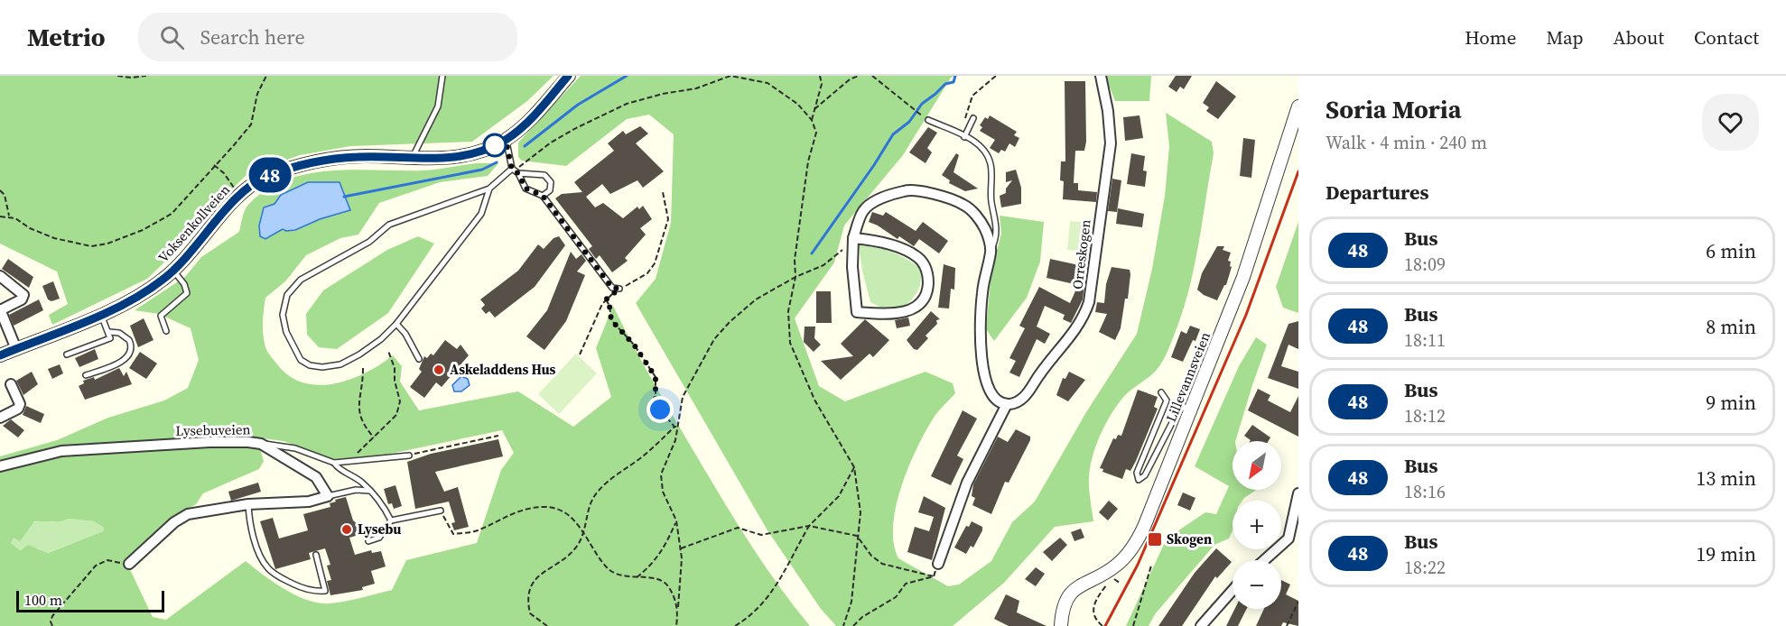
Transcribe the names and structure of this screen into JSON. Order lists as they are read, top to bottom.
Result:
{
  "streets": {
    "street": [
      "Voksenkollveien",
      "Orreskogen",
      "Lillevannsveien",
      "Lysebuveien"
    ]
  },
  "places": {
    "other": ["Askeladdens Hus", "Lysebu"],
    "transit": ["Skogen"]
  },
  "lines": ["bus line 48"],
  "scale_bar": "100 m",
  "north": "bottom left",
  "page": {
    "header": "Metrio",
    "search": "Search here",
    "nav": [
      "Home",
      "Map",
      "About",
      "Contact"
    ],
    "on_map": "48",
    "heading": [
      ["Soria Moria", "Walk · 4 min · 240 m"],
      "Departures"
    ],
    "list": [
      {
        "mark": "48",
        "name": "Bus",
        "note": "18:09",
        "value": "6 min"
      },
      {
        "mark": "48",
        "name": "Bus",
        "note": "18:11",
        "value": "8 min"
      },
      {
        "mark": "48",
        "name": "Bus",
        "note": "18:12",
        "value": "9 min"
      },
      {
        "mark": "48",
        "name": "Bus",
        "note": "18:16",
        "value": "13 min"
      },
      {
        "mark": "48",
        "name": "Bus",
        "note": "18:22",
        "value": "19 min"
      }
    ],
    "map_buttons": ["+", "−"],
    "scale": "100 m"
  }
}
